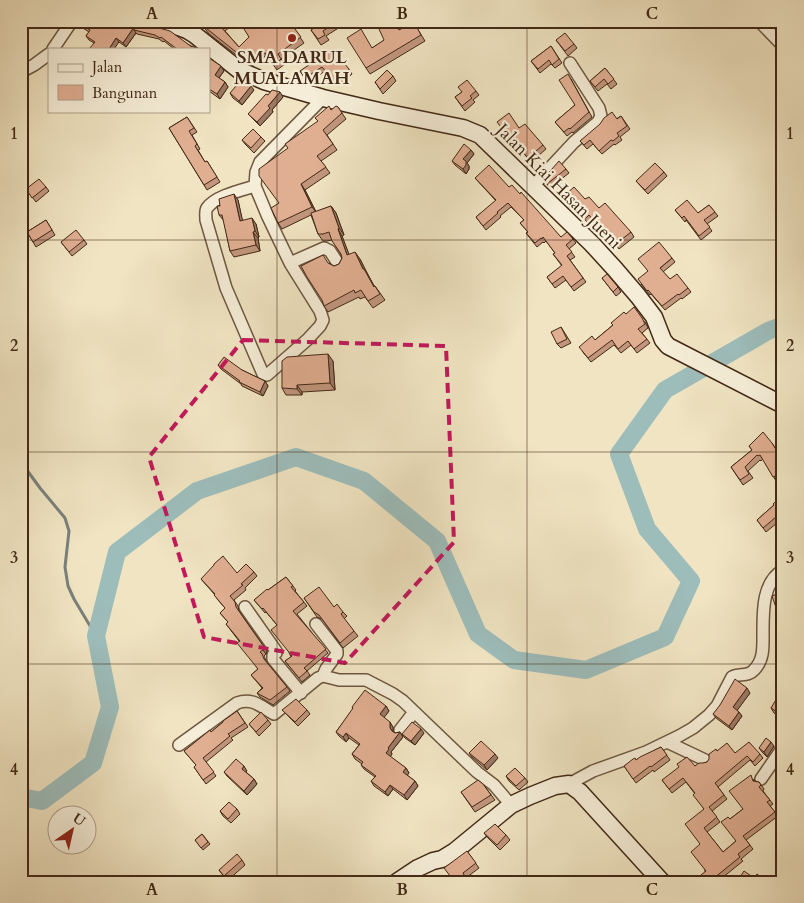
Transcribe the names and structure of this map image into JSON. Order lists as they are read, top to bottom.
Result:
{
  "streets": {
    "street": ["Jalan Kiai Hasan Jueni"]
  },
  "places": ["SMA DARUL MUALAMAH"],
  "legend": ["Jalan", "Bangunan"],
  "north": "top right",
  "grid": {
    "columns": ["A", "B", "C"],
    "rows": [
      "1",
      "2",
      "3",
      "4"
    ]
  }
}
